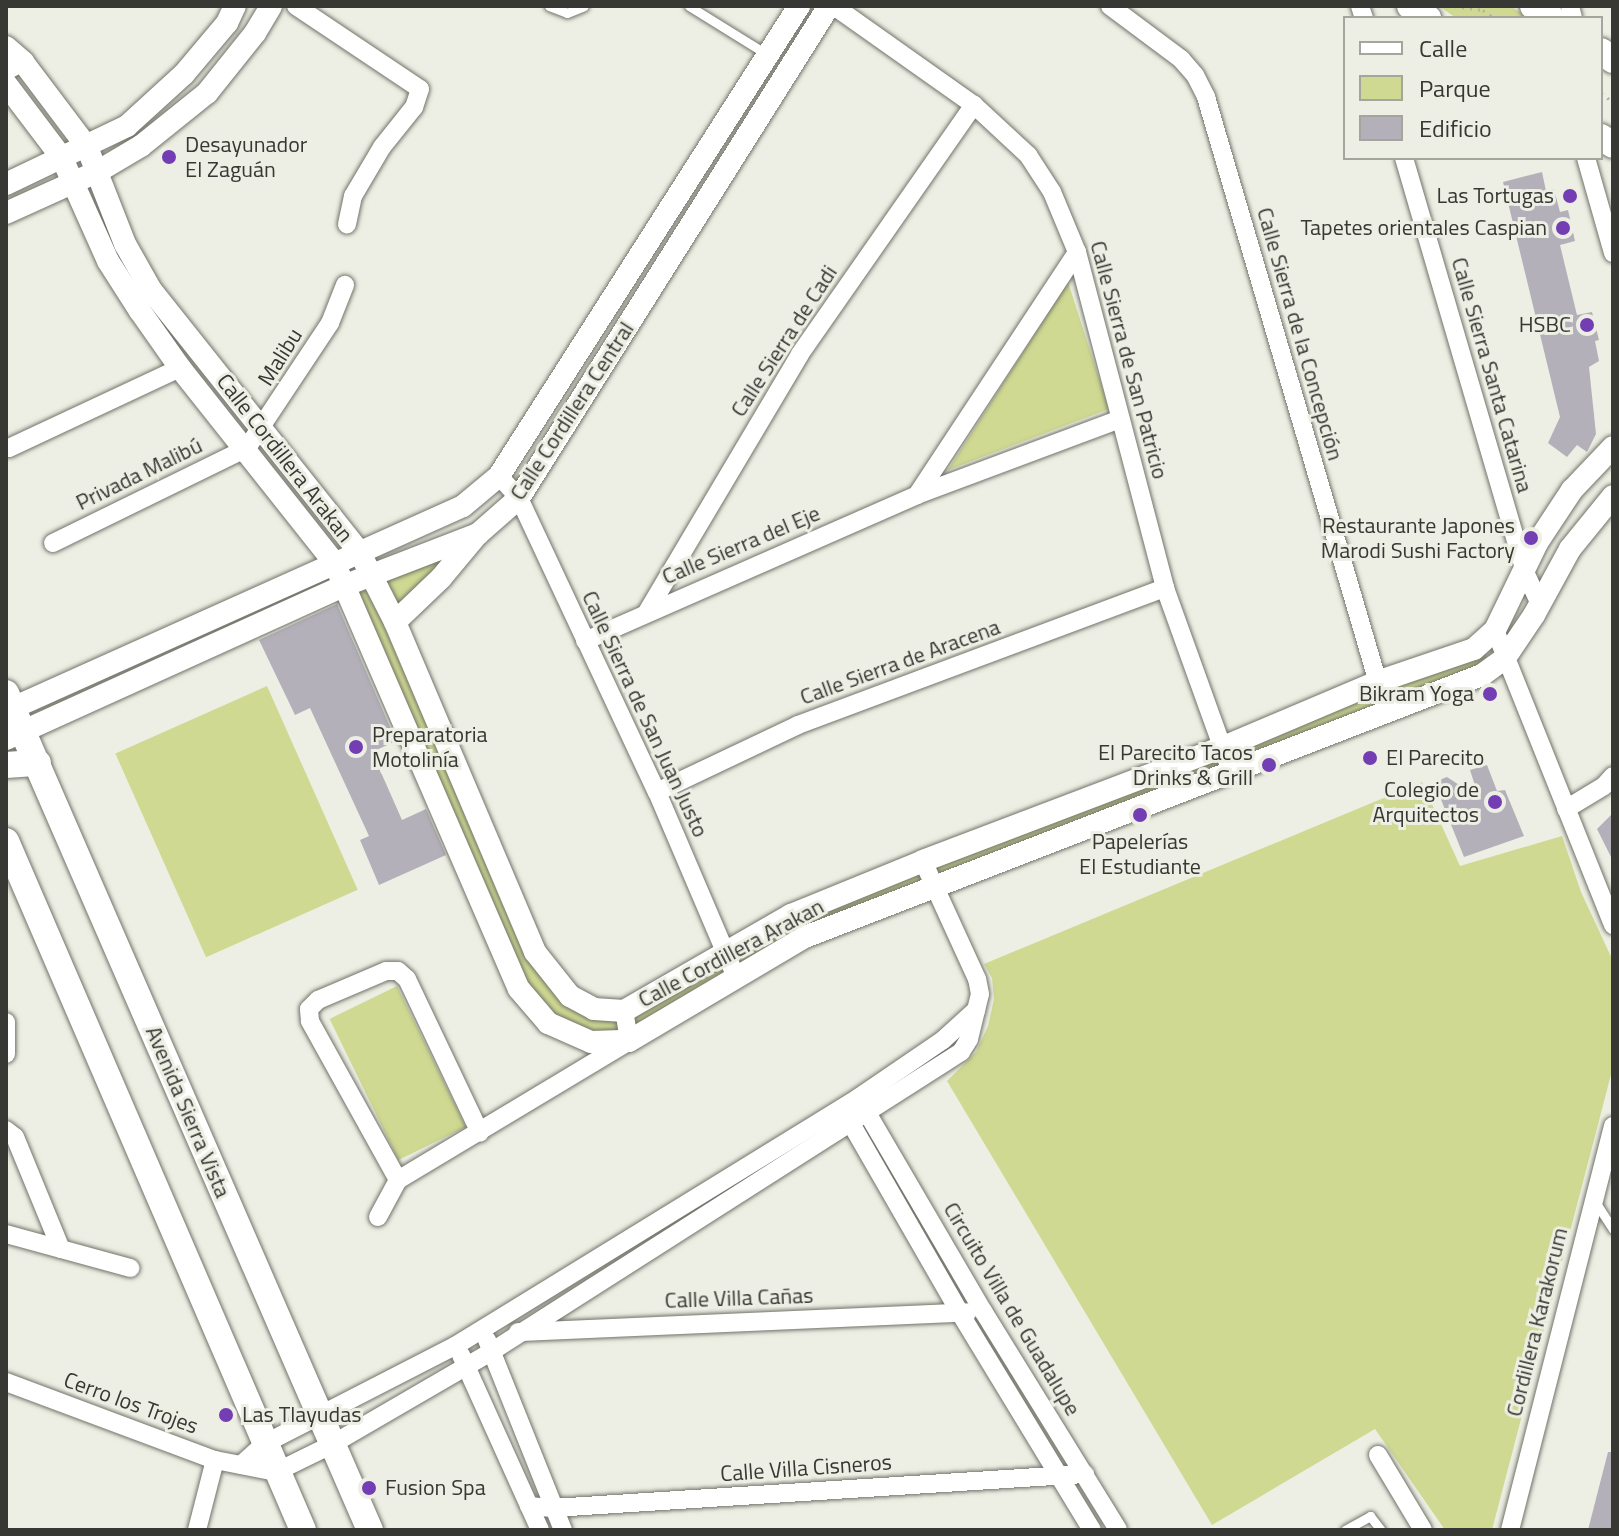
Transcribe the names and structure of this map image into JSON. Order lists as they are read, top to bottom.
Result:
{
  "streets": {
    "main road": ["Avenida Sierra Vista"],
    "street": [
      "Calle Sierra de la Concepción",
      "Calle Sierra de Cadi",
      "Malibu",
      "Calle Sierra de San Patricio",
      "Calle Sierra Santa Catarina",
      "Calle Cordillera Central",
      "Calle Cordillera Arakan",
      "Privada Malibú",
      "Calle Sierra del Eje",
      "Calle Sierra de Aracena",
      "Calle Sierra de San Juan Justo",
      "Calle Villa Cañas",
      "Circuito Villa de Guadalupe",
      "Cordillera Karakorum",
      "Cerro los Trojes",
      "Calle Villa Cisneros"
    ]
  },
  "crossings": [
    ["Calle Sierra de la Concepción", "Calle Cordillera Arakan"],
    ["Calle Sierra de Cadi", "Calle Sierra de San Patricio"],
    ["Calle Sierra de Cadi", "Calle Sierra del Eje"],
    ["Malibu", "Calle Cordillera Arakan"],
    ["Malibu", "Privada Malibú"],
    ["Calle Sierra de San Patricio", "Calle Cordillera Central"],
    ["Calle Sierra de San Patricio", "Calle Cordillera Arakan"],
    ["Calle Sierra de San Patricio", "Calle Sierra del Eje"],
    ["Calle Sierra de San Patricio", "Calle Sierra de Aracena"],
    ["Calle Sierra Santa Catarina", "Calle Cordillera Arakan"],
    ["Calle Cordillera Central", "Calle Cordillera Arakan"],
    ["Calle Cordillera Central", "Calle Sierra de San Juan Justo"],
    ["Calle Cordillera Central", "Avenida Sierra Vista"],
    ["Calle Cordillera Arakan", "Privada Malibú"],
    ["Calle Cordillera Arakan", "Calle Sierra de San Juan Justo"],
    ["Calle Sierra del Eje", "Calle Sierra de San Juan Justo"],
    ["Calle Sierra de Aracena", "Calle Sierra de San Juan Justo"],
    ["Calle Villa Cañas", "Circuito Villa de Guadalupe"],
    ["Circuito Villa de Guadalupe", "Calle Villa Cisneros"]
  ],
  "places": [
    "Desayunador El Zaguán",
    "Las Tortugas",
    "Tapetes orientales Caspian",
    "HSBC",
    "Restaurante Japones Marodi Sushi Factory",
    "Bikram Yoga",
    "Preparatoria Motolinía",
    "El Parecito",
    "El Parecito Tacos Drinks & Grill",
    "Colegio de Arquitectos",
    "Papelerías El Estudiante",
    "Las Tlayudas",
    "Fusion Spa"
  ],
  "legend": ["Calle", "Parque", "Edificio"]
}
